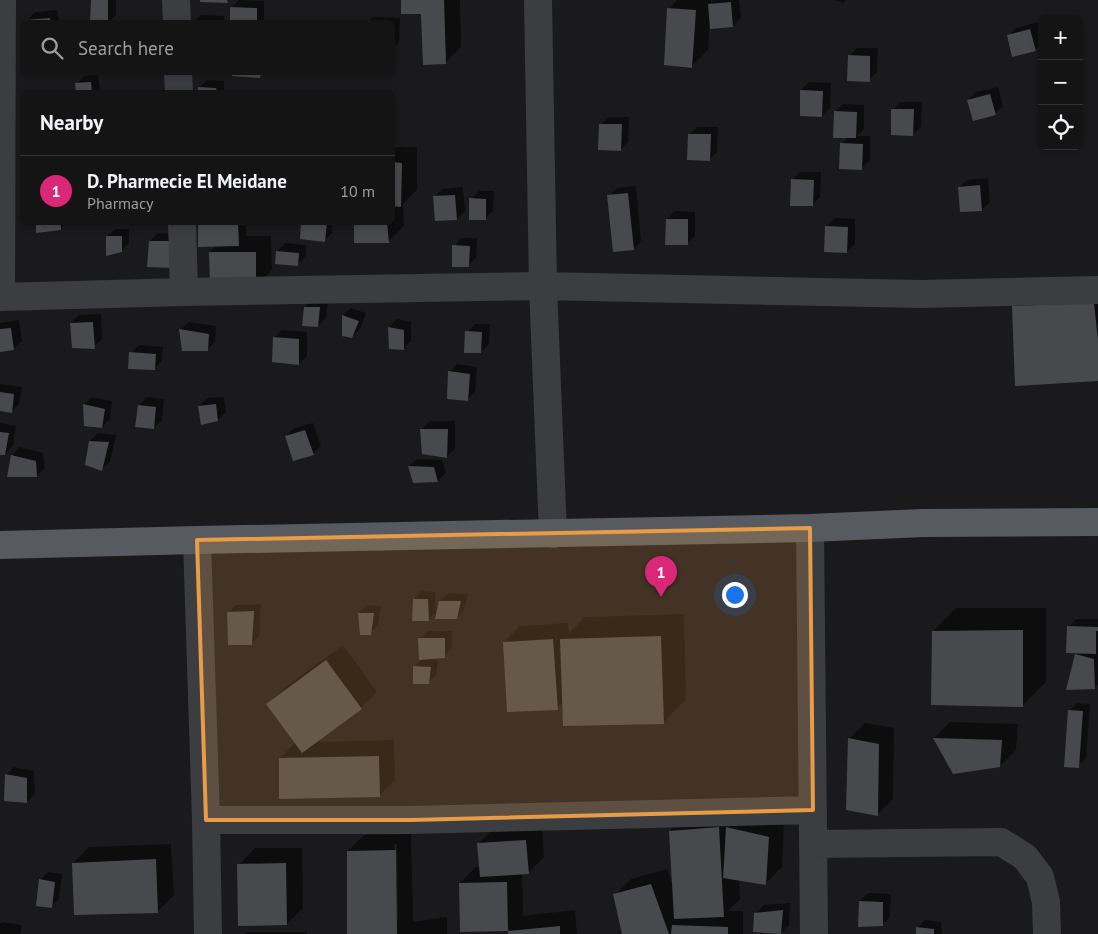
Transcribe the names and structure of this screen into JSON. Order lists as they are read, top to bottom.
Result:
{
  "page": {
    "map_buttons": ["+", "−"],
    "search": "Search here",
    "heading": "Nearby",
    "list": [
      {
        "mark": "1",
        "name": "D. Pharmecie El Meidane",
        "note": "Pharmacy",
        "value": "10 m"
      }
    ],
    "pins": "1"
  }
}
